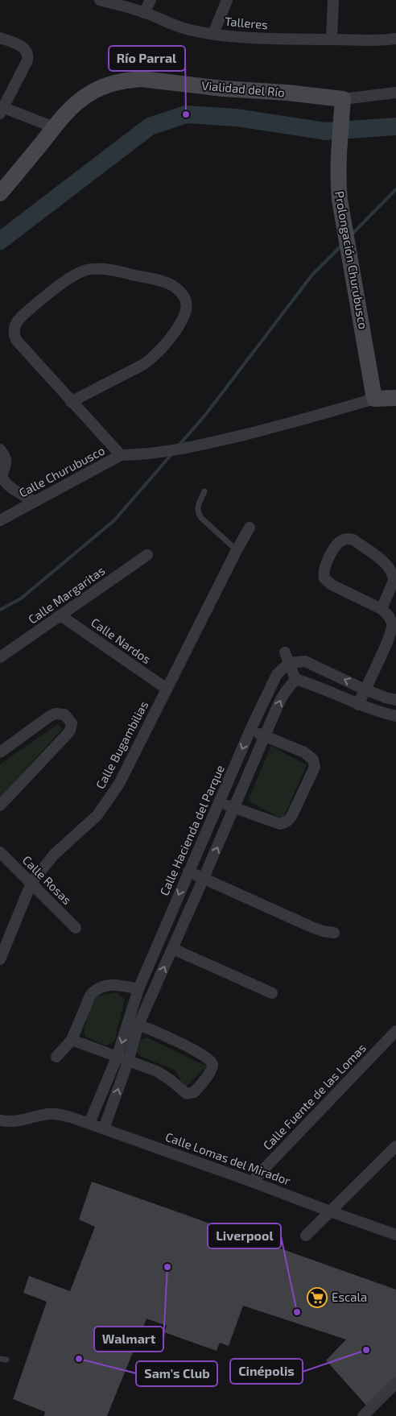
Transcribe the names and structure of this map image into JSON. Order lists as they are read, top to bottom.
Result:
{
  "streets": {
    "main road": ["Vialidad del Río", "Prolongación Churubusco"],
    "street": [
      "Talleres",
      "Calle Churubusco",
      "Calle Margaritas",
      "Calle Nardos",
      "Calle Bugambilias",
      "Calle Hacienda del Parque",
      "Calle Rosas",
      "Calle Fuente de las Lomas",
      "Calle Lomas del Mirador"
    ]
  },
  "crossings": [
    ["Vialidad del Río", "Prolongación Churubusco"],
    ["Prolongación Churubusco", "Calle Churubusco"],
    ["Calle Margaritas", "Calle Nardos"],
    ["Calle Nardos", "Calle Bugambilias"],
    ["Calle Bugambilias", "Calle Rosas"],
    ["Calle Hacienda del Parque", "Calle Lomas del Mirador"],
    ["Calle Fuente de las Lomas", "Calle Lomas del Mirador"]
  ],
  "places": {
    "other": [
      "Río Parral",
      "Walmart",
      "Liverpool",
      "Cinépolis",
      "Sam's Club"
    ],
    "supermarket": ["Escala"]
  }
}
